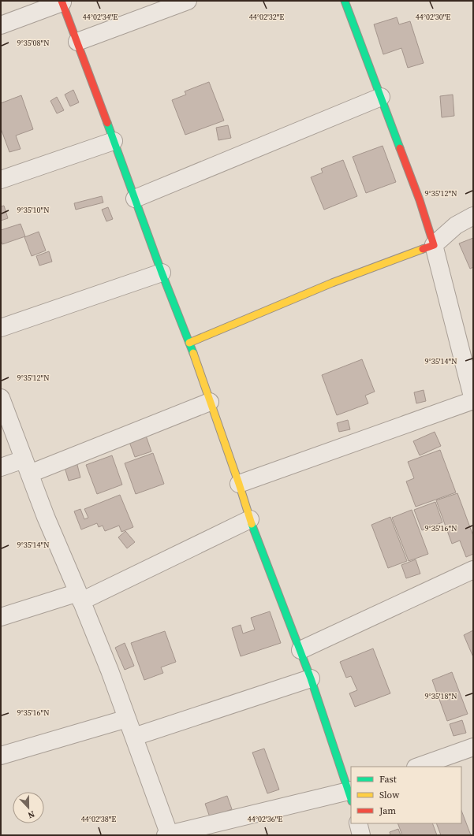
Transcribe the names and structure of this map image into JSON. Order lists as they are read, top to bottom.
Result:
{
  "legend": ["Fast", "Slow", "Jam"],
  "north": "bottom",
  "coordinates": [
    "44°02'34\"E",
    "44°02'30\"E",
    "44°02'32\"E",
    "9°35'08\"N",
    "9°35'12\"N",
    "9°35'10\"N",
    "9°35'14\"N",
    "9°35'16\"N",
    "9°35'18\"N",
    "44°02'38\"E",
    "44°02'36\"E"
  ]
}
